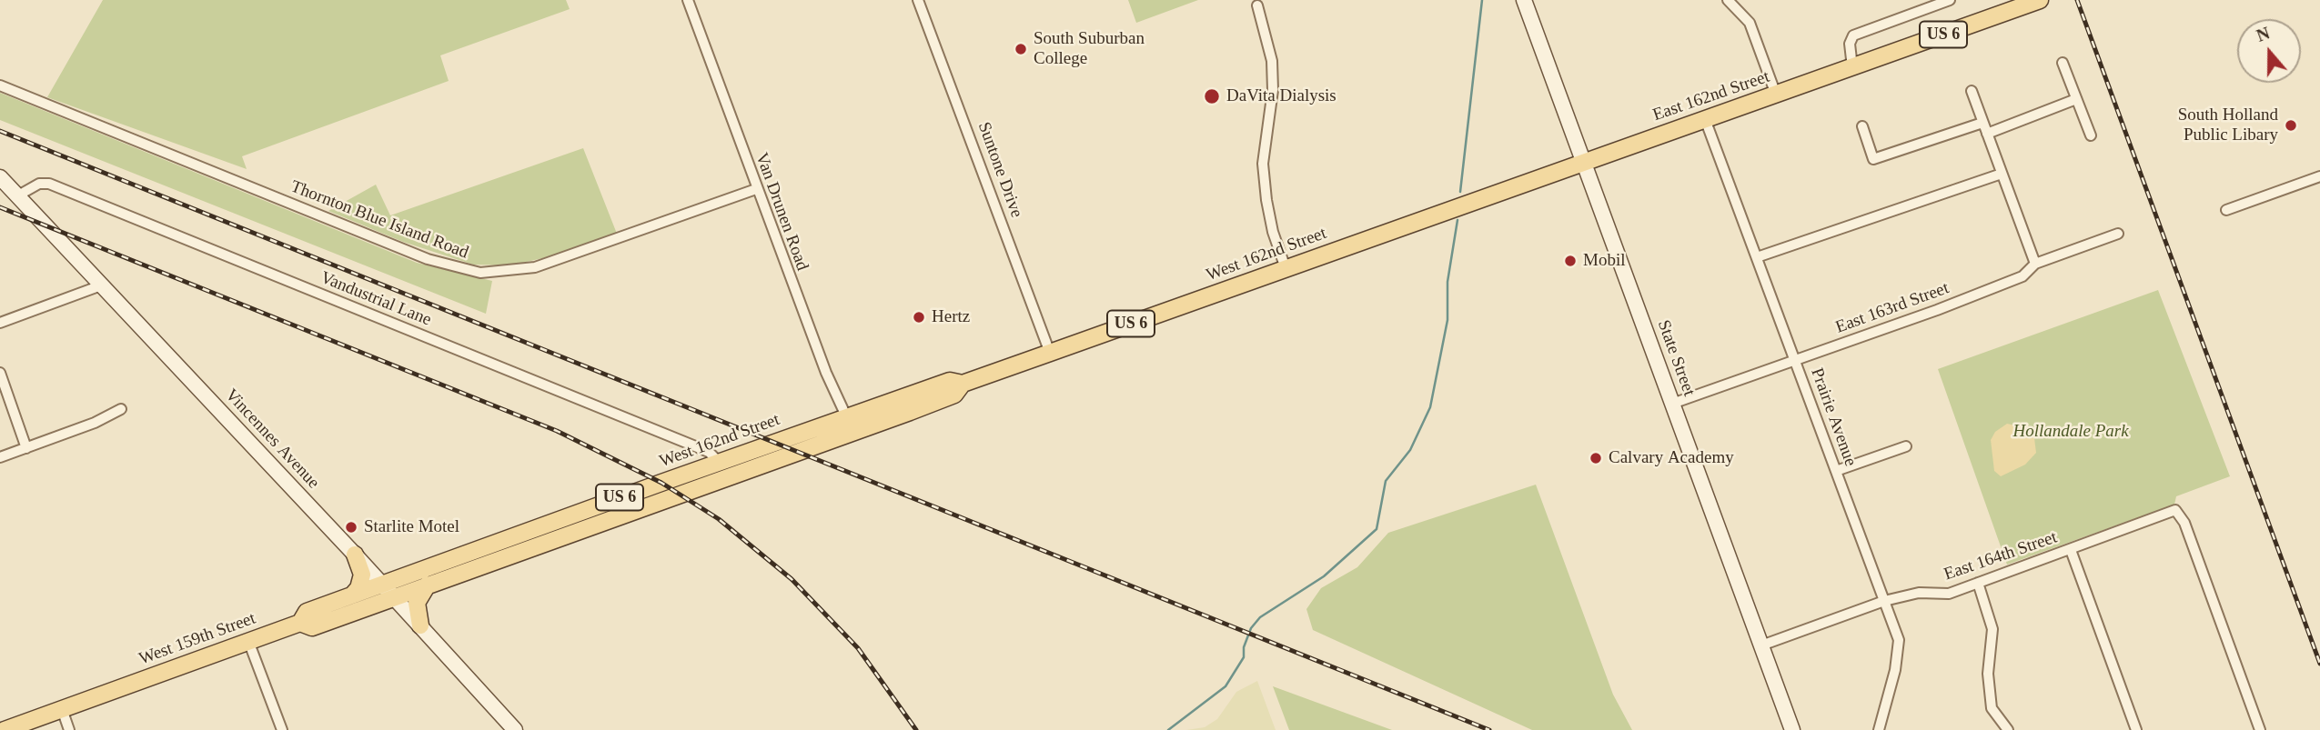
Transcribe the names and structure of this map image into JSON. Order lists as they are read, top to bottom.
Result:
{
  "streets": {
    "main road": [
      "US 6",
      "East 162nd Street",
      "West 162nd Street",
      "West 159th Street"
    ],
    "street": [
      "Suntone Drive",
      "Van Drunen Road",
      "Thornton Blue Island Road",
      "Vandustrial Lane",
      "East 163rd Street",
      "State Street",
      "Prairie Avenue",
      "Vincennes Avenue",
      "East 164th Street"
    ]
  },
  "crossings": [
    ["US 6", "West 159th Street"],
    ["East 162nd Street", "West 162nd Street"],
    ["East 162nd Street", "State Street"],
    ["East 162nd Street", "Prairie Avenue"],
    ["Suntone Drive", "West 162nd Street"],
    ["Van Drunen Road", "Thornton Blue Island Road"],
    ["Van Drunen Road", "West 162nd Street"],
    ["West 162nd Street", "Vandustrial Lane"],
    ["West 162nd Street", "State Street"],
    ["West 162nd Street", "Vincennes Avenue"],
    ["West 162nd Street", "West 159th Street"],
    ["Vandustrial Lane", "Vincennes Avenue"],
    ["East 163rd Street", "State Street"],
    ["East 163rd Street", "Prairie Avenue"],
    ["State Street", "East 164th Street"],
    ["Prairie Avenue", "East 164th Street"],
    ["Vincennes Avenue", "West 159th Street"]
  ],
  "parks": ["Hollandale Park"],
  "places": [
    "South Suburban College",
    "DaVita Dialysis",
    "South Holland Public Libary",
    "Mobil",
    "Hertz",
    "Calvary Academy",
    "Starlite Motel"
  ],
  "north": "top"
}
